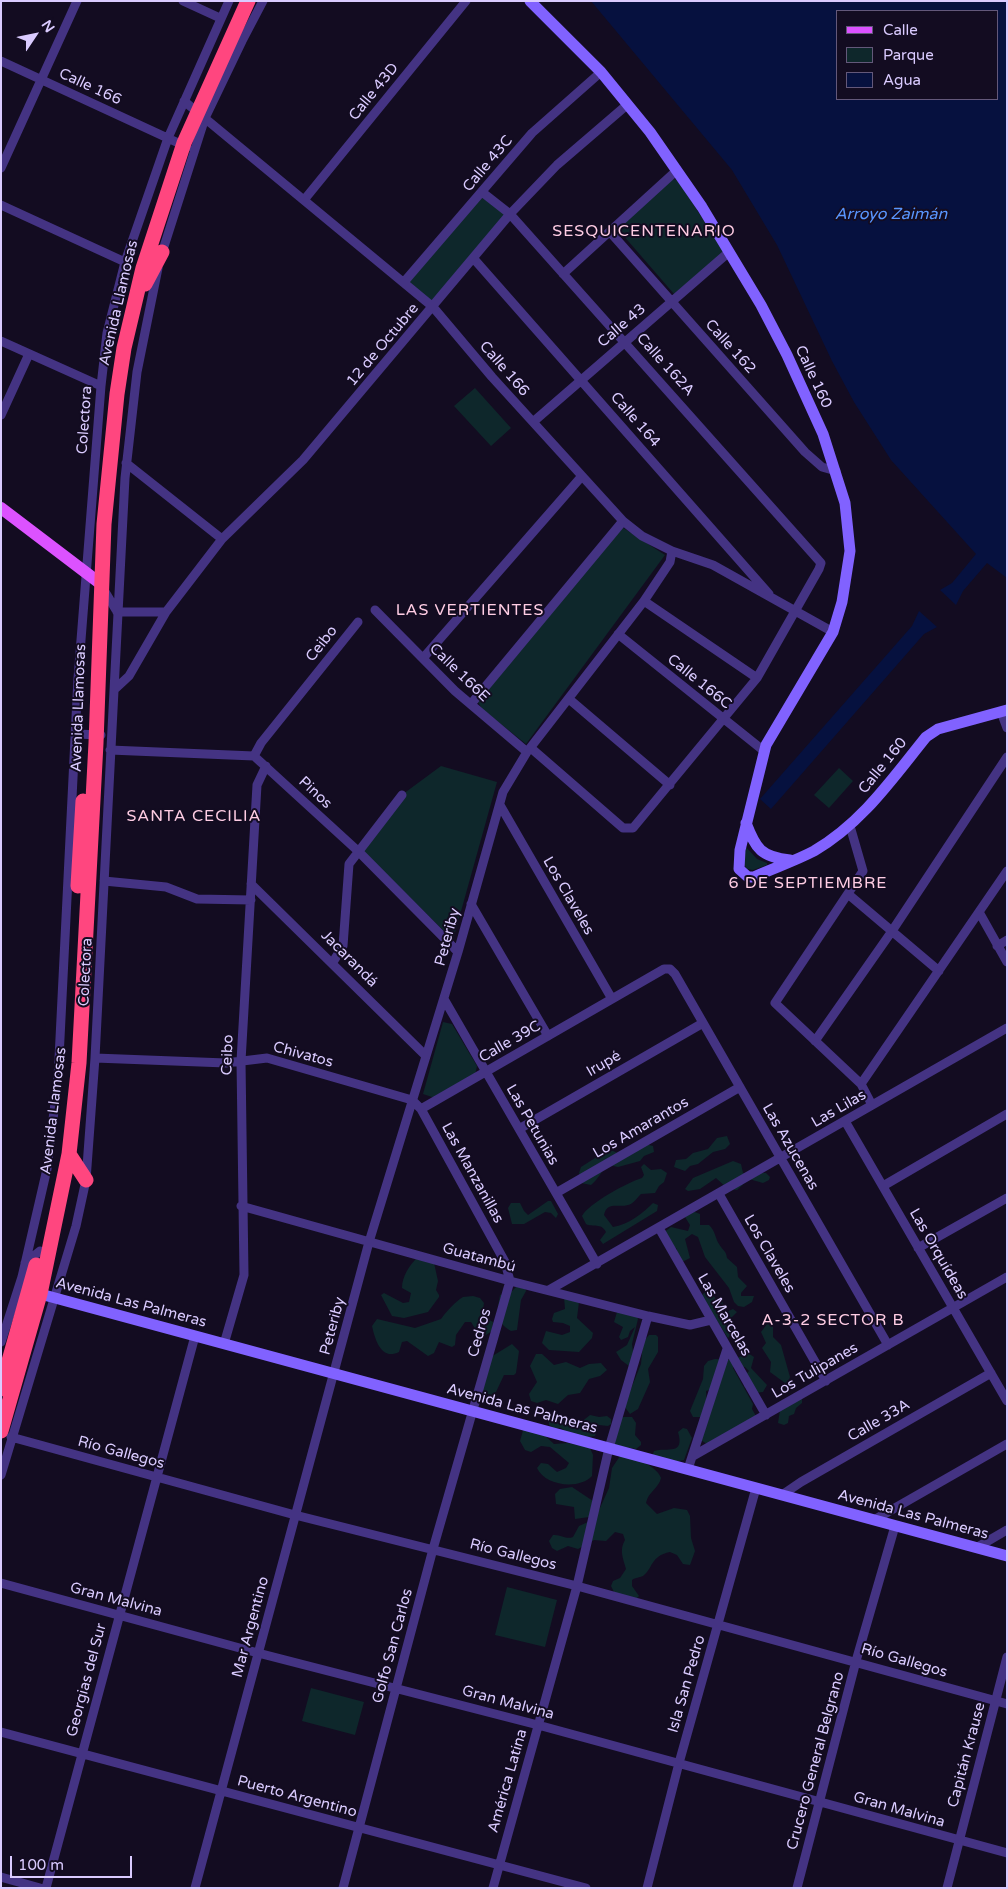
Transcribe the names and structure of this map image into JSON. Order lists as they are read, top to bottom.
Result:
{
  "streets": {
    "highway": ["Avenida Llamosas"],
    "main road": ["Calle 160", "Avenida Las Palmeras"],
    "street": [
      "Calle 166",
      "Calle 43D",
      "Calle 43C",
      "Calle 43",
      "12 de Octubre",
      "Calle 162",
      "Calle 162A",
      "Colectora",
      "Calle 164",
      "Ceibo",
      "Calle 166E",
      "Calle 166C",
      "Pinos",
      "Los Claveles",
      "Peteriby",
      "Jacarandá",
      "Calle 39C",
      "Chivatos",
      "Irupé",
      "Las Lilas",
      "Las Petunias",
      "Los Amarantos",
      "Las Azucenas",
      "Las Manzanillas",
      "Las Orquídeas",
      "Guatambú",
      "Las Marcelas",
      "Cedros",
      "Los Tulipanes",
      "Calle 33A",
      "Río Gallegos",
      "Gran Malvina",
      "Mar Argentino",
      "Golfo San Carlos",
      "Georgias del Sur",
      "Isla San Pedro",
      "Capitán Krause",
      "Crucero General Belgrano",
      "América Latina",
      "Puerto Argentino"
    ]
  },
  "crossings": [
    ["Calle 166", "Calle 43D"],
    ["Calle 166", "Calle 43C"],
    ["Calle 166", "Avenida Llamosas"],
    ["Calle 166", "Calle 43"],
    ["Calle 166", "12 de Octubre"],
    ["Calle 166", "Calle 162A"],
    ["Calle 166", "Calle 160"],
    ["Calle 166", "Colectora"],
    ["Calle 166", "Calle 164"],
    ["Calle 166", "Peteriby"],
    ["Calle 43C", "Calle 162A"],
    ["Calle 43C", "Calle 160"],
    ["Avenida Llamosas", "Colectora"],
    ["Avenida Llamosas", "Avenida Las Palmeras"],
    ["Avenida Llamosas", "Río Gallegos"],
    ["Calle 43", "Calle 162"],
    ["Calle 43", "Calle 162A"],
    ["Calle 43", "Calle 160"],
    ["Calle 43", "Calle 164"],
    ["12 de Octubre", "Calle 162A"],
    ["12 de Octubre", "Calle 160"],
    ["12 de Octubre", "Colectora"],
    ["12 de Octubre", "Calle 164"],
    ["Calle 162", "Calle 160"],
    ["Calle 160", "Calle 166C"],
    ["Colectora", "Chivatos"],
    ["Colectora", "Avenida Las Palmeras"],
    ["Ceibo", "Pinos"],
    ["Ceibo", "Jacarandá"],
    ["Ceibo", "Chivatos"],
    ["Ceibo", "Guatambú"],
    ["Ceibo", "Avenida Las Palmeras"],
    ["Calle 166E", "Peteriby"],
    ["Calle 166C", "Peteriby"],
    ["Pinos", "Peteriby"],
    ["Los Claveles", "Peteriby"],
    ["Los Claveles", "Calle 39C"],
    ["Los Claveles", "Las Lilas"],
    ["Los Claveles", "Los Tulipanes"],
    ["Peteriby", "Jacarandá"],
    ["Peteriby", "Chivatos"],
    ["Peteriby", "Las Petunias"],
    ["Peteriby", "Las Manzanillas"],
    ["Peteriby", "Guatambú"],
    ["Peteriby", "Avenida Las Palmeras"],
    ["Peteriby", "Mar Argentino"],
    ["Calle 39C", "Las Petunias"],
    ["Calle 39C", "Las Azucenas"],
    ["Calle 39C", "Las Manzanillas"],
    ["Chivatos", "Las Manzanillas"],
    ["Irupé", "Las Petunias"],
    ["Irupé", "Las Azucenas"],
    ["Las Lilas", "Las Petunias"],
    ["Las Lilas", "Las Azucenas"],
    ["Las Lilas", "Las Orquídeas"],
    ["Las Lilas", "Guatambú"],
    ["Las Lilas", "Las Marcelas"],
    ["Las Petunias", "Los Amarantos"],
    ["Los Amarantos", "Las Azucenas"],
    ["Las Azucenas", "Los Tulipanes"],
    ["Las Manzanillas", "Guatambú"],
    ["Las Manzanillas", "Cedros"],
    ["Las Orquídeas", "Los Tulipanes"],
    ["Las Orquídeas", "Calle 33A"],
    ["Guatambú", "Las Marcelas"],
    ["Guatambú", "Cedros"],
    ["Guatambú", "América Latina"],
    ["Avenida Las Palmeras", "Cedros"],
    ["Avenida Las Palmeras", "Calle 33A"],
    ["Avenida Las Palmeras", "Mar Argentino"],
    ["Avenida Las Palmeras", "Golfo San Carlos"],
    ["Avenida Las Palmeras", "Georgias del Sur"],
    ["Avenida Las Palmeras", "Isla San Pedro"],
    ["Avenida Las Palmeras", "Crucero General Belgrano"],
    ["Avenida Las Palmeras", "América Latina"],
    ["Las Marcelas", "Los Tulipanes"],
    ["Cedros", "Golfo San Carlos"],
    ["Río Gallegos", "Mar Argentino"],
    ["Río Gallegos", "Golfo San Carlos"],
    ["Río Gallegos", "Georgias del Sur"],
    ["Río Gallegos", "Isla San Pedro"],
    ["Río Gallegos", "Capitán Krause"],
    ["Río Gallegos", "Crucero General Belgrano"],
    ["Río Gallegos", "América Latina"],
    ["Gran Malvina", "Mar Argentino"],
    ["Gran Malvina", "Golfo San Carlos"],
    ["Gran Malvina", "Georgias del Sur"],
    ["Gran Malvina", "Isla San Pedro"],
    ["Gran Malvina", "Capitán Krause"],
    ["Gran Malvina", "Crucero General Belgrano"],
    ["Gran Malvina", "América Latina"],
    ["Mar Argentino", "Puerto Argentino"],
    ["Golfo San Carlos", "Puerto Argentino"],
    ["Georgias del Sur", "Puerto Argentino"],
    ["América Latina", "Puerto Argentino"]
  ],
  "districts": [
    "SESQUICENTENARIO",
    "LAS VERTIENTES",
    "SANTA CECILIA",
    "6 DE SEPTIEMBRE",
    "A-3-2 SECTOR B"
  ],
  "water": ["Arroyo Zaimán"],
  "legend": ["Calle", "Parque", "Agua"],
  "scale_bar": "100 m",
  "north": "top right"
}
